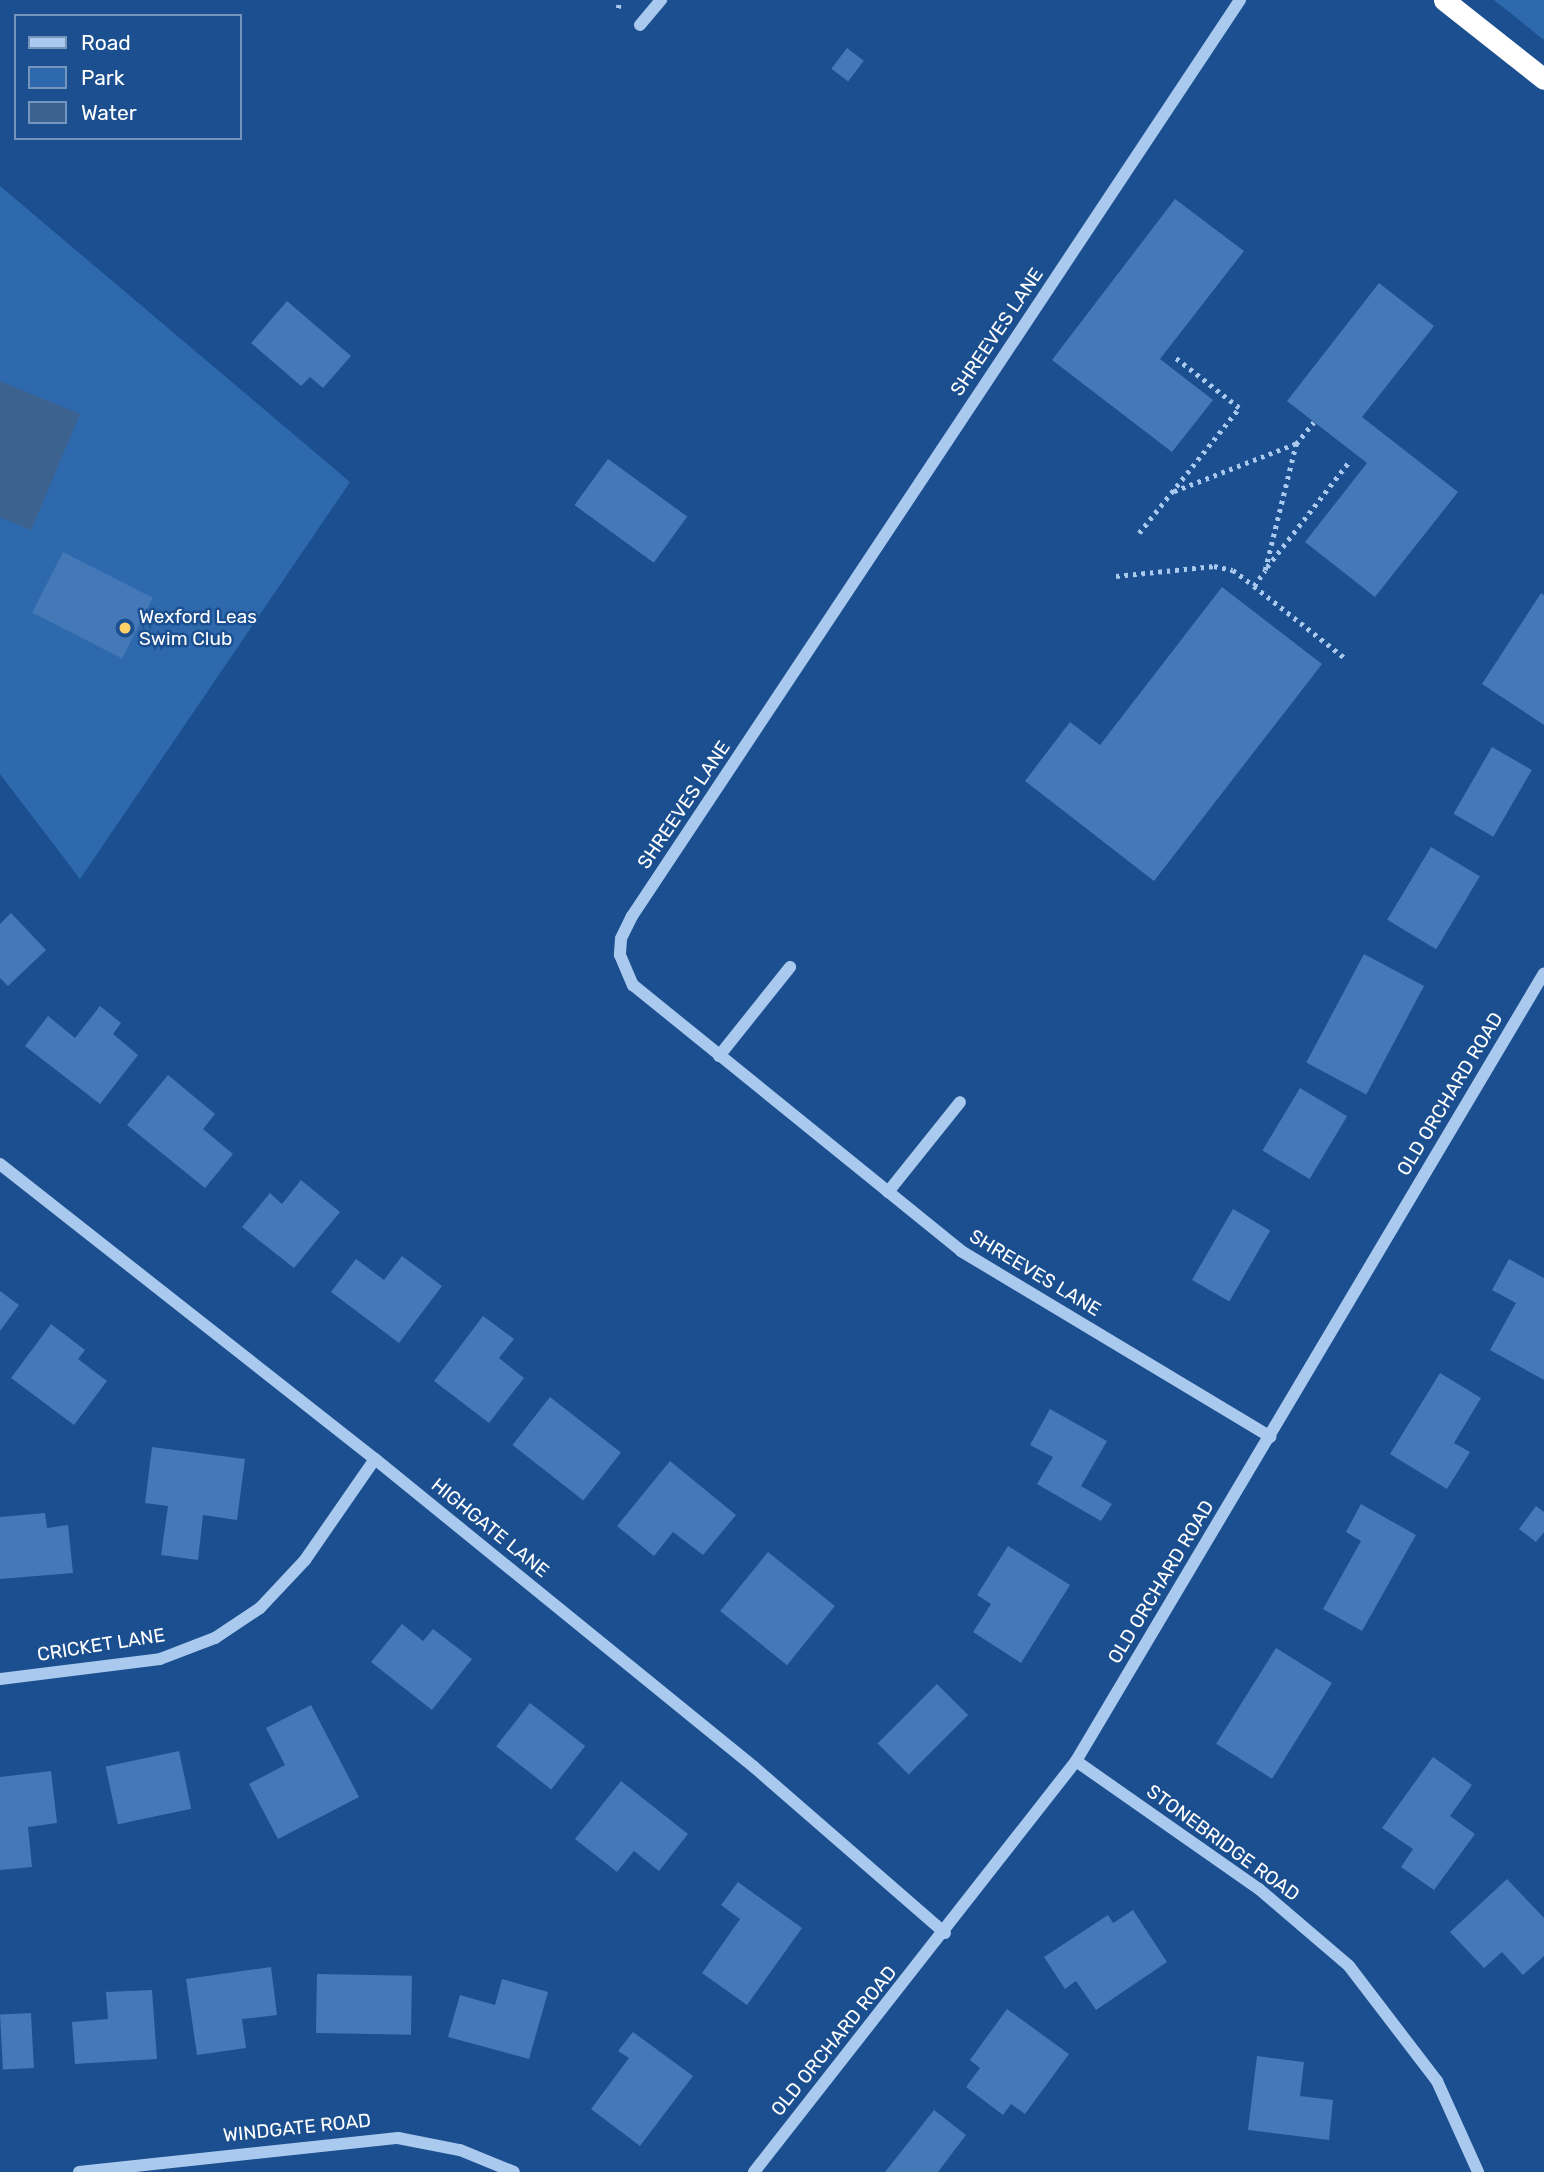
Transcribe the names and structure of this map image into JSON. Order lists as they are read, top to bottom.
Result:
{
  "streets": {
    "street": [
      "SHREEVES LANE",
      "OLD ORCHARD ROAD",
      "HIGHGATE LANE",
      "CRICKET LANE",
      "STONEBRIDGE ROAD",
      "WINDGATE ROAD"
    ]
  },
  "crossings": [
    ["SHREEVES LANE", "OLD ORCHARD ROAD"],
    ["OLD ORCHARD ROAD", "HIGHGATE LANE"],
    ["OLD ORCHARD ROAD", "STONEBRIDGE ROAD"],
    ["HIGHGATE LANE", "CRICKET LANE"]
  ],
  "places": ["Wexford Leas Swim Club"],
  "legend": ["Road", "Park", "Water"]
}
